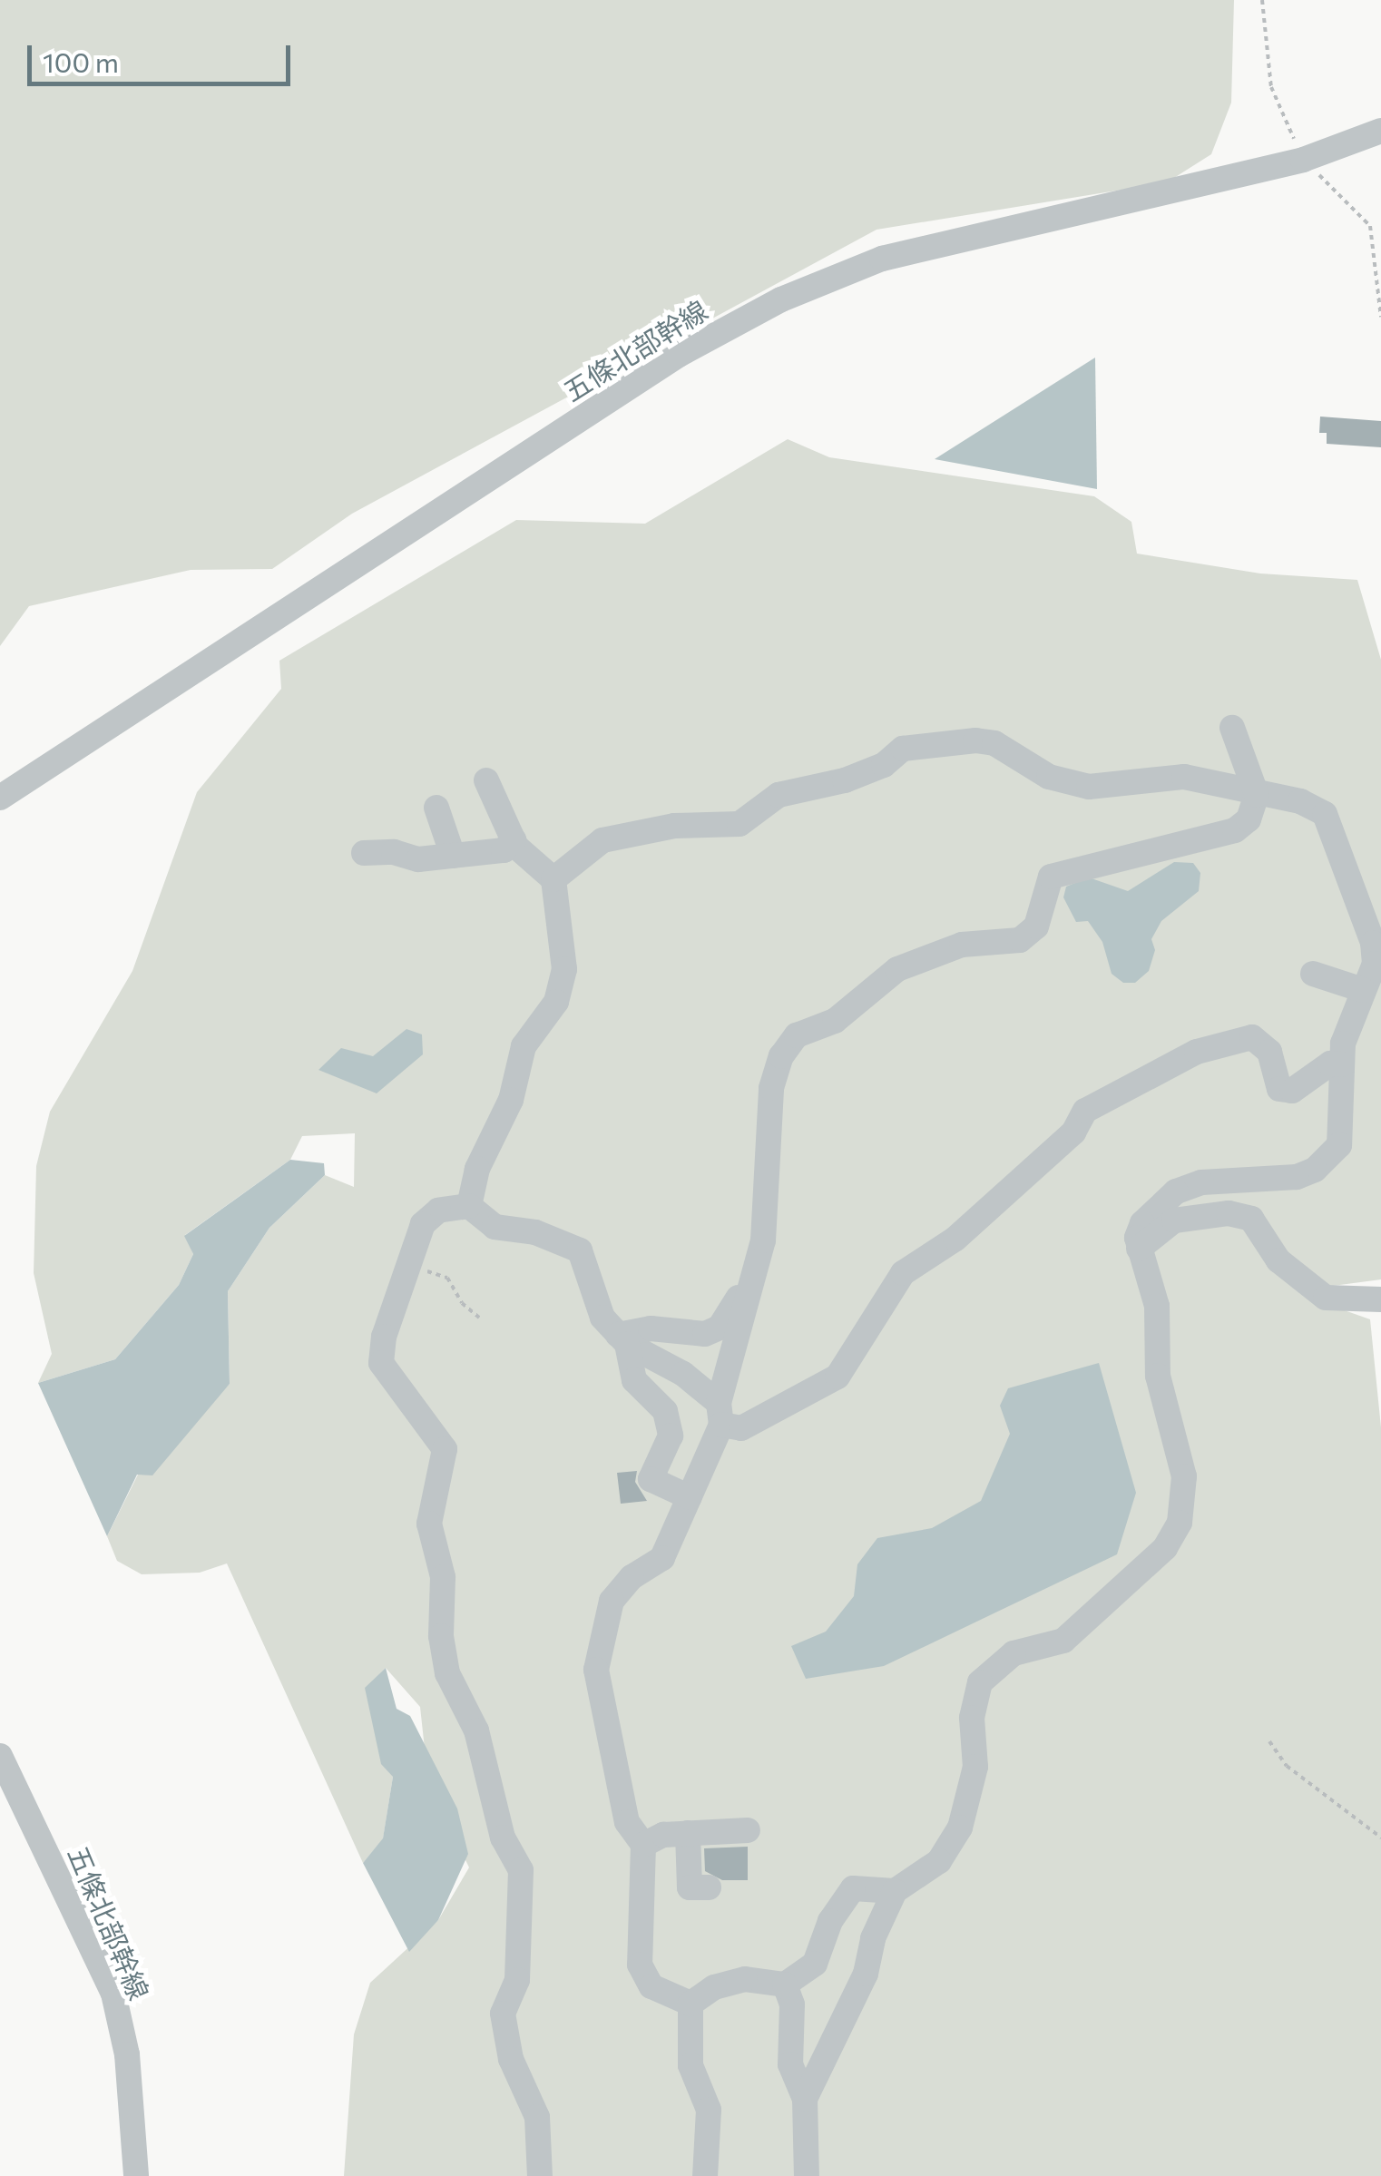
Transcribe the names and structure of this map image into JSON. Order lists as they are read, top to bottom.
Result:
{
  "streets": {
    "street": ["五條北部幹線"]
  },
  "scale_bar": "100 m"
}
